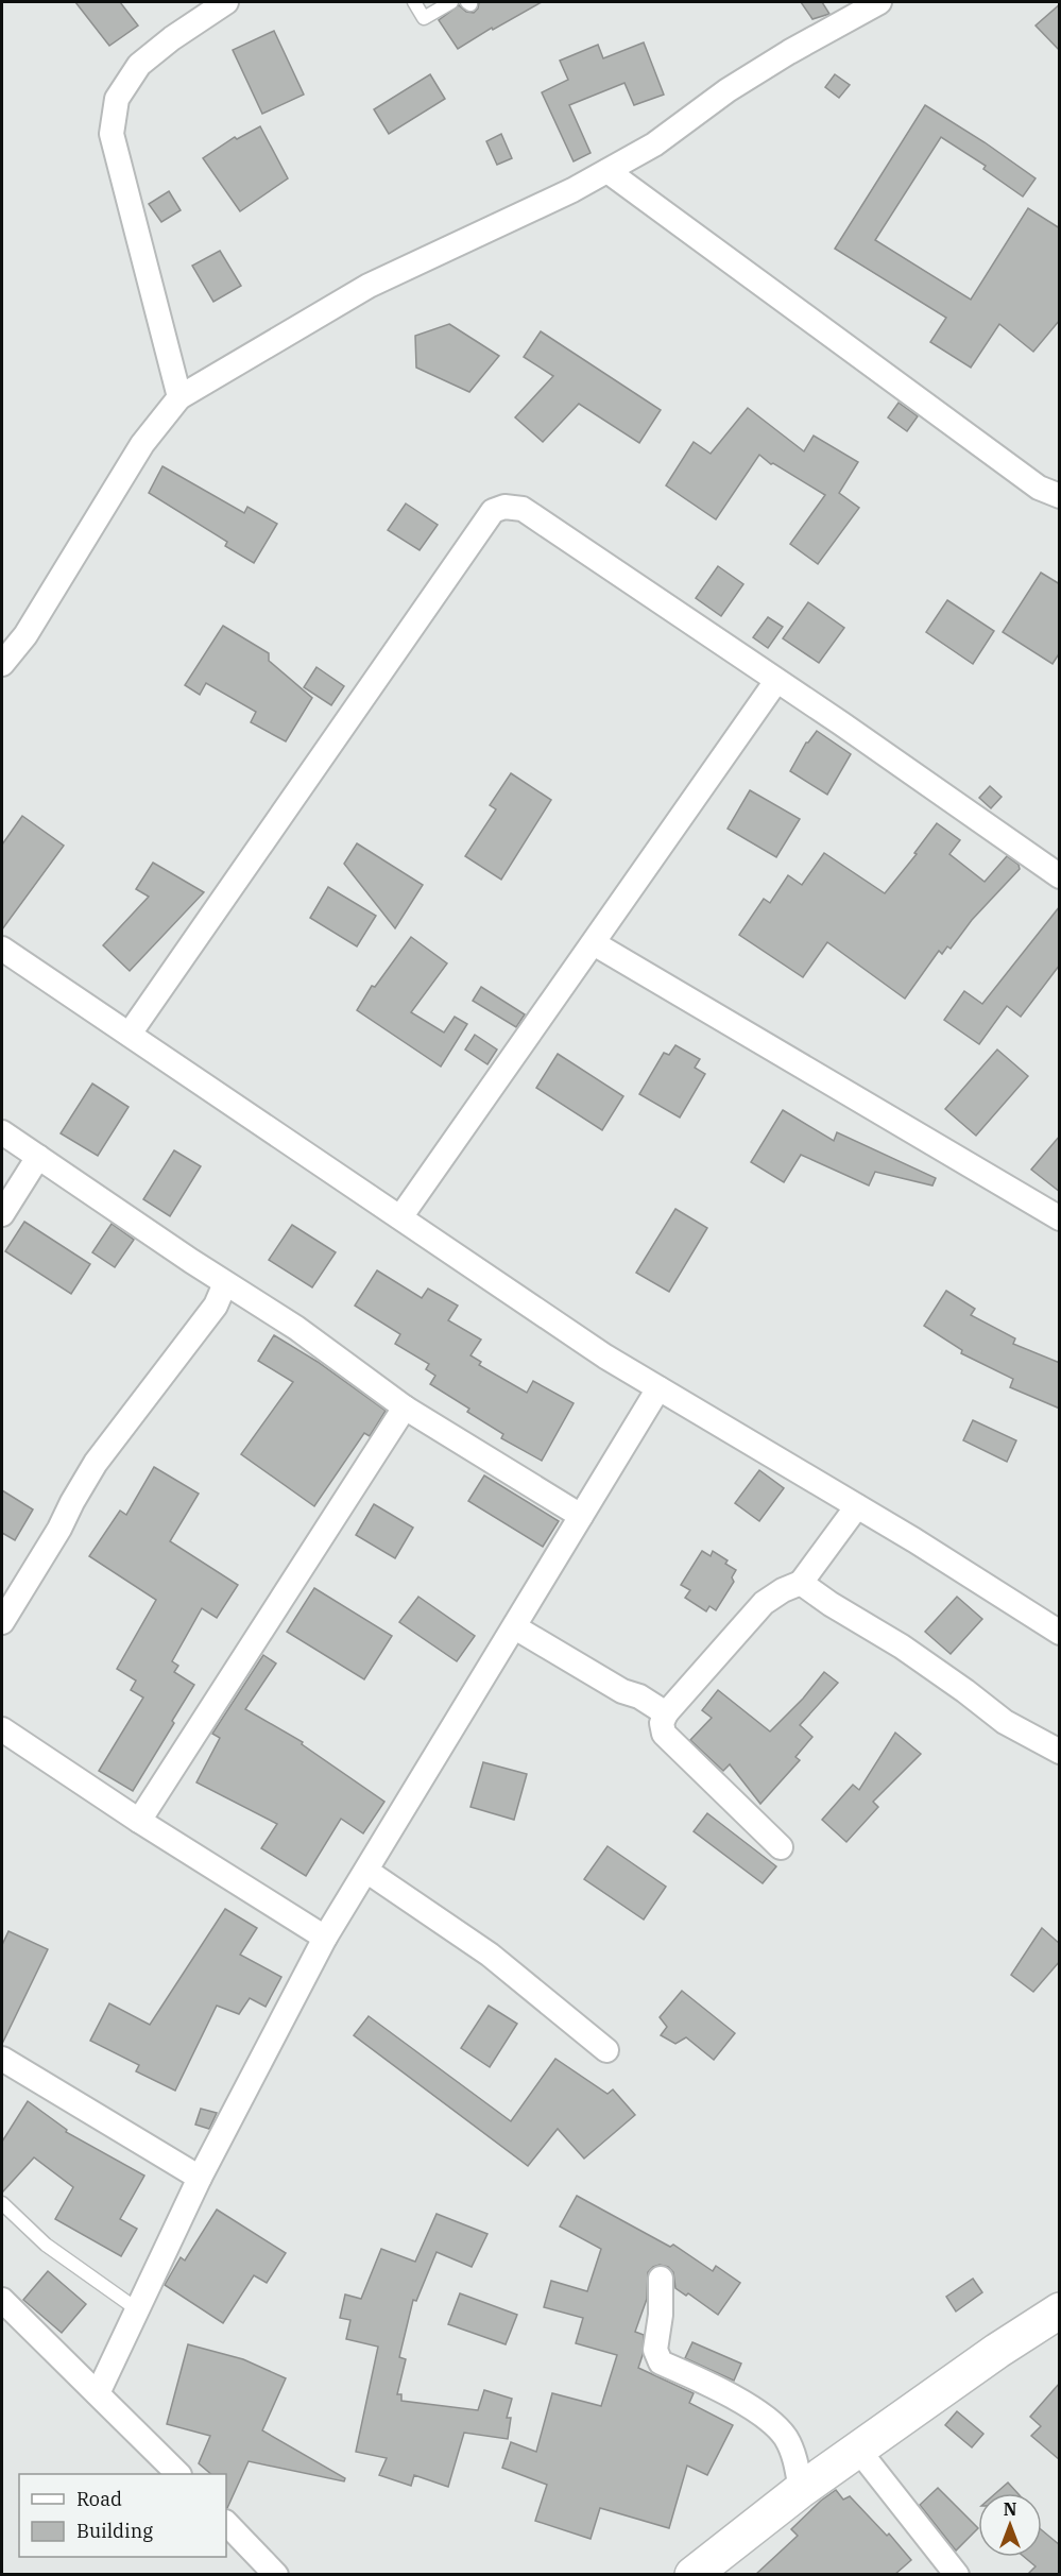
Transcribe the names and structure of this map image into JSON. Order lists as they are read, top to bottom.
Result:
{
  "legend": ["Road", "Building"],
  "north": "top"
}
